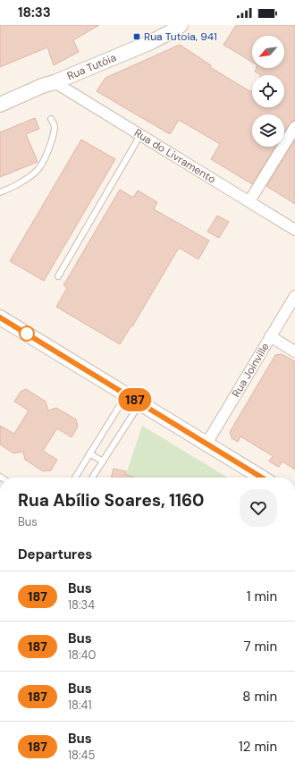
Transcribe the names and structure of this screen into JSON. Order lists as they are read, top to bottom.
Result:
{
  "streets": {
    "street": ["Rua Tutóia", "Rua do Livramento", "Rua Joinville"]
  },
  "crossings": [
    ["Rua Tutóia", "Rua do Livramento"]
  ],
  "places": {
    "transit": ["Rua Tutoia, 941"]
  },
  "lines": ["bus line 187"],
  "north": "bottom left",
  "page": {
    "status": "18:33",
    "on_map": "187",
    "heading": [
      ["Rua Abílio Soares, 1160", "Bus"],
      "Departures"
    ],
    "list": [
      {
        "mark": "187",
        "name": "Bus",
        "note": "18:34",
        "value": "1 min"
      },
      {
        "mark": "187",
        "name": "Bus",
        "note": "18:40",
        "value": "7 min"
      },
      {
        "mark": "187",
        "name": "Bus",
        "note": "18:41",
        "value": "8 min"
      },
      {
        "mark": "187",
        "name": "Bus",
        "note": "18:45",
        "value": "12 min"
      }
    ]
  }
}
